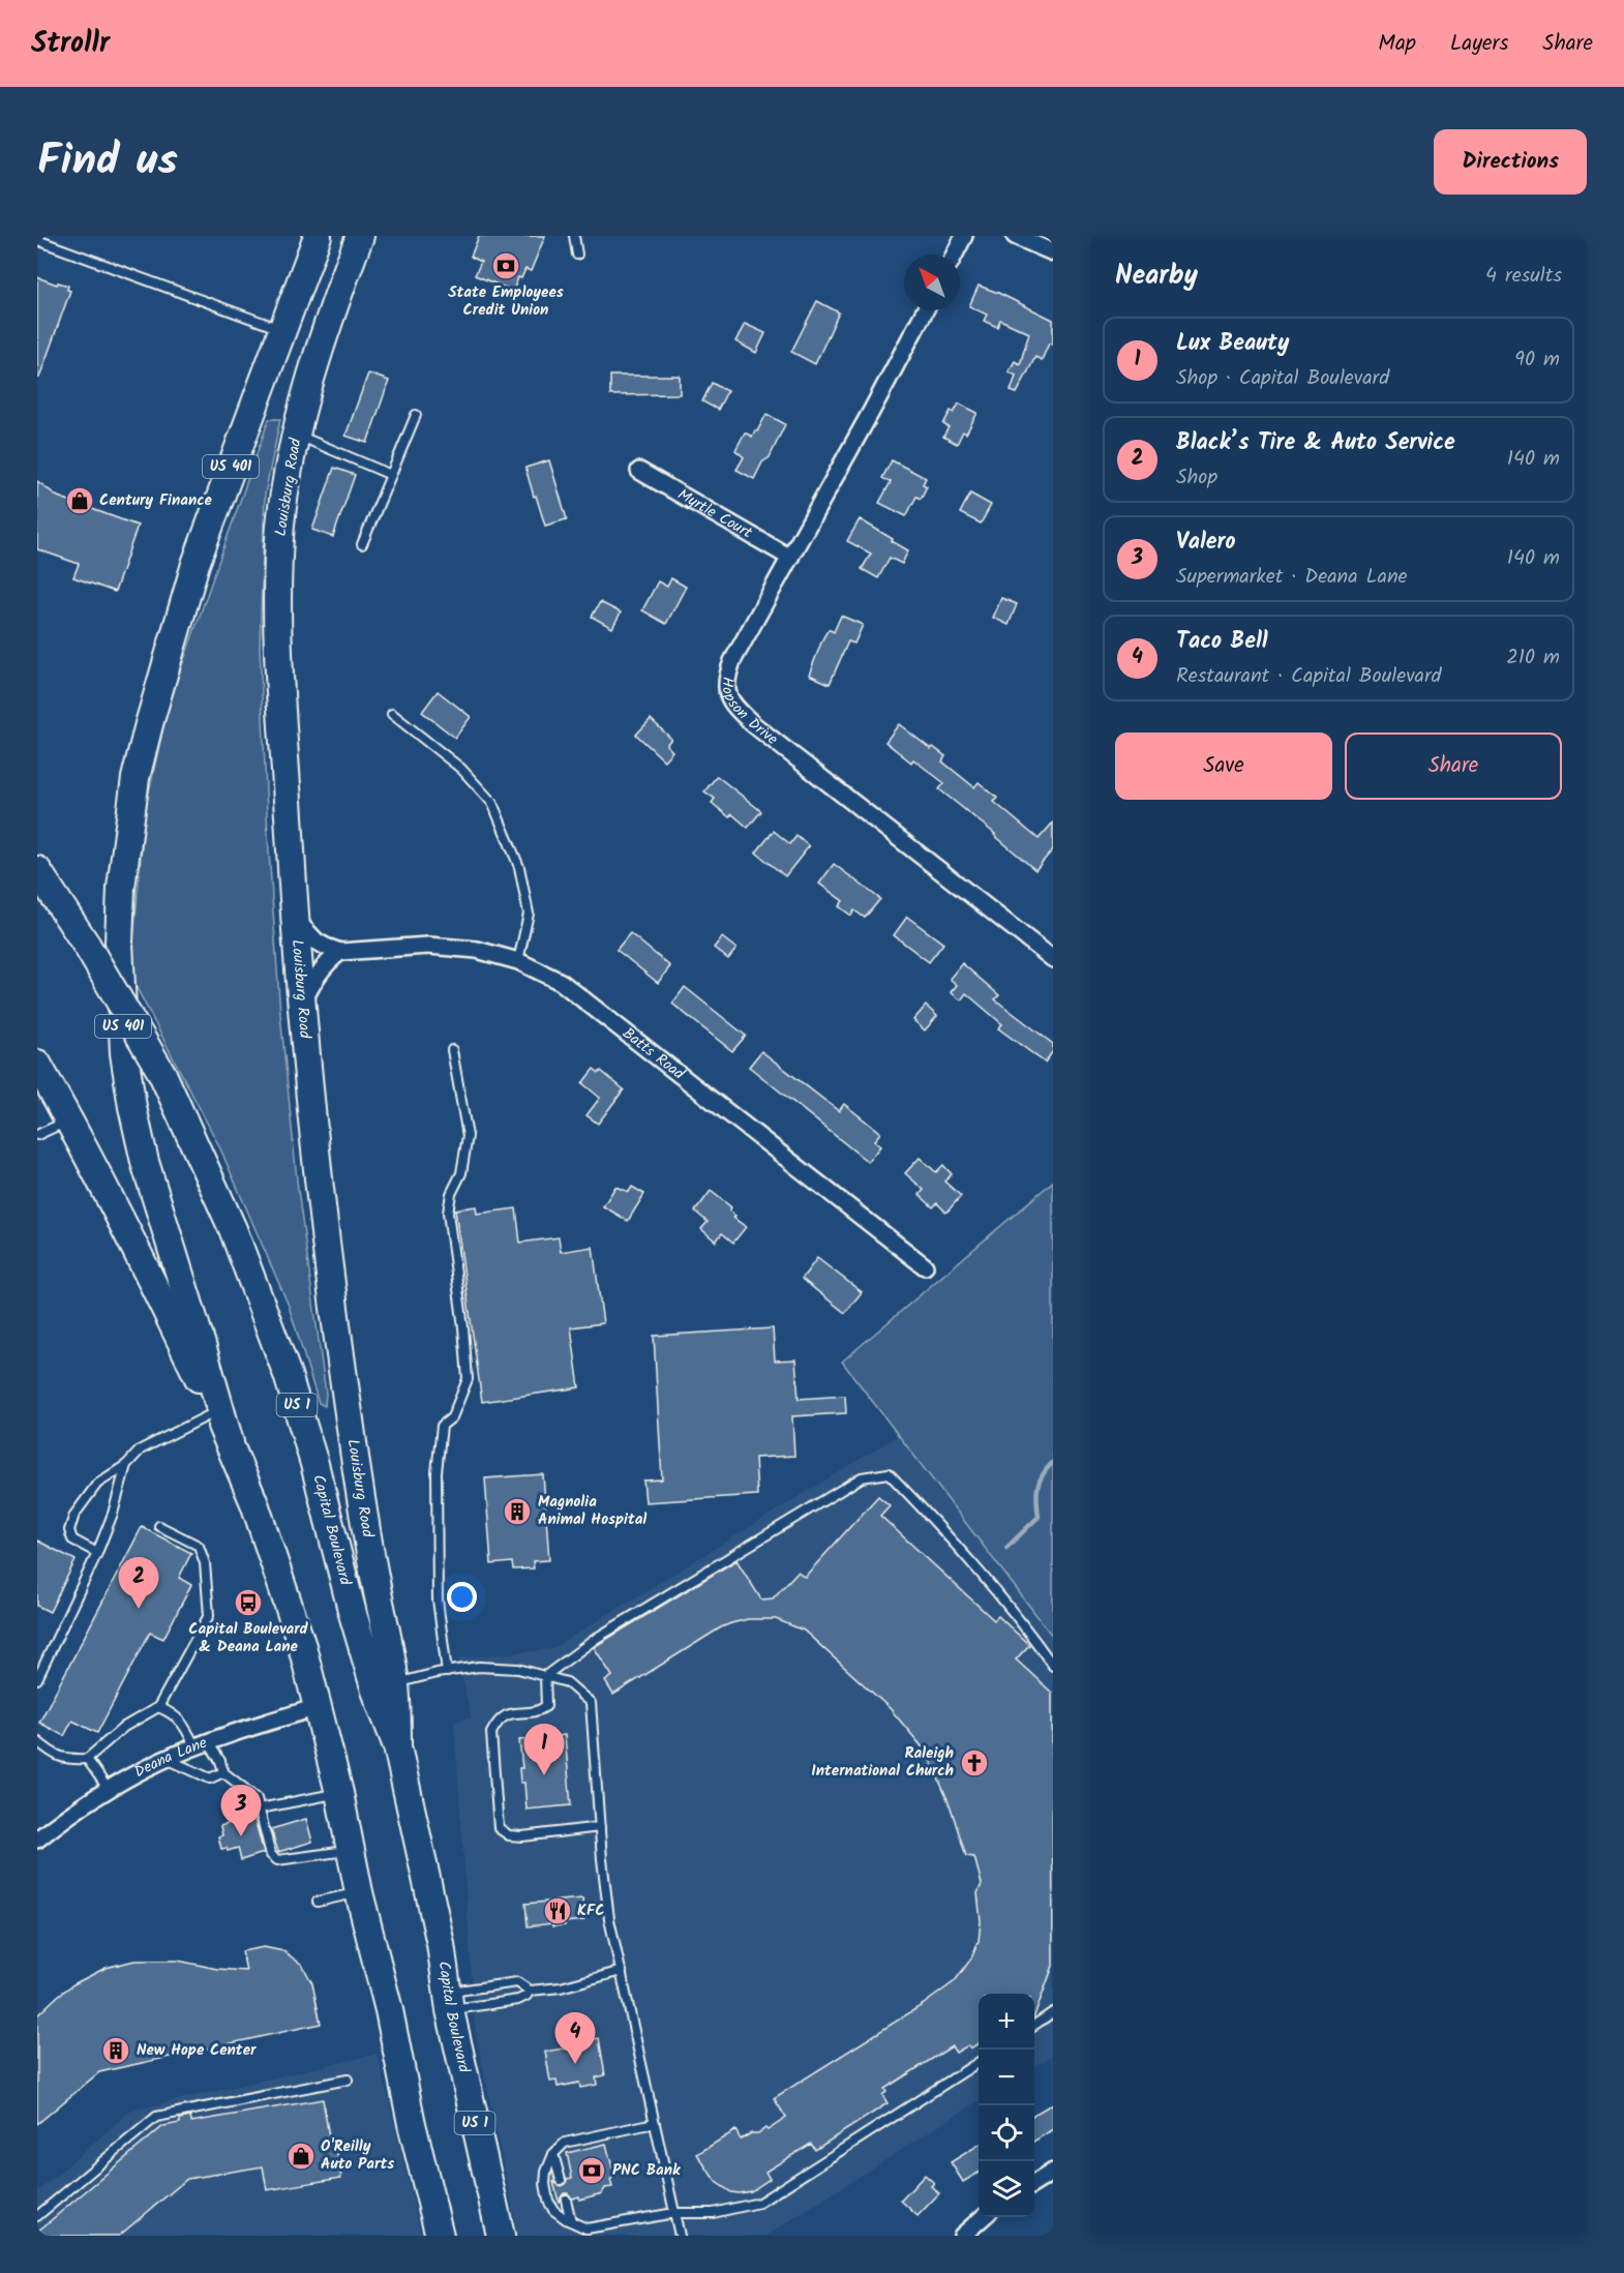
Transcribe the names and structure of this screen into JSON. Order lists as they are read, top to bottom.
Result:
{
  "streets": {
    "highway": [
      "US 401",
      "Louisburg Road",
      "US 1",
      "Capital Boulevard"
    ],
    "street": [
      "Myrtle Court",
      "Hopson Drive",
      "Batts Road",
      "Deana Lane"
    ]
  },
  "crossings": [
    ["Louisburg Road", "Capital Boulevard"],
    ["Myrtle Court", "Hopson Drive"]
  ],
  "places": {
    "bank": ["State Employees Credit Union", "PNC Bank"],
    "shop": ["Century Finance", "O'Reilly Auto Parts"],
    "building": ["Magnolia Animal Hospital", "New Hope Center"],
    "bus stop": ["Capital Boulevard & Deana Lane"],
    "church": ["Raleigh International Church"],
    "restaurant": ["KFC"]
  },
  "north": "top left",
  "page": {
    "header": "Strollr",
    "nav": ["Map", "Layers", "Share"],
    "title": "Find us",
    "buttons": [
      "Directions",
      ["Save", "Share"]
    ],
    "heading": ["Nearby", "4 results"],
    "list": [
      {
        "mark": "1",
        "name": "Lux Beauty",
        "note": "Shop · Capital Boulevard",
        "value": "90 m"
      },
      {
        "mark": "2",
        "name": "Black’s Tire & Auto Service",
        "note": "Shop",
        "value": "140 m"
      },
      {
        "mark": "3",
        "name": "Valero",
        "note": "Supermarket · Deana Lane",
        "value": "140 m"
      },
      {
        "mark": "4",
        "name": "Taco Bell",
        "note": "Restaurant · Capital Boulevard",
        "value": "210 m"
      }
    ],
    "pins": [
      "2",
      "1",
      "3",
      "4"
    ],
    "map_buttons": ["+", "−"]
  }
}
